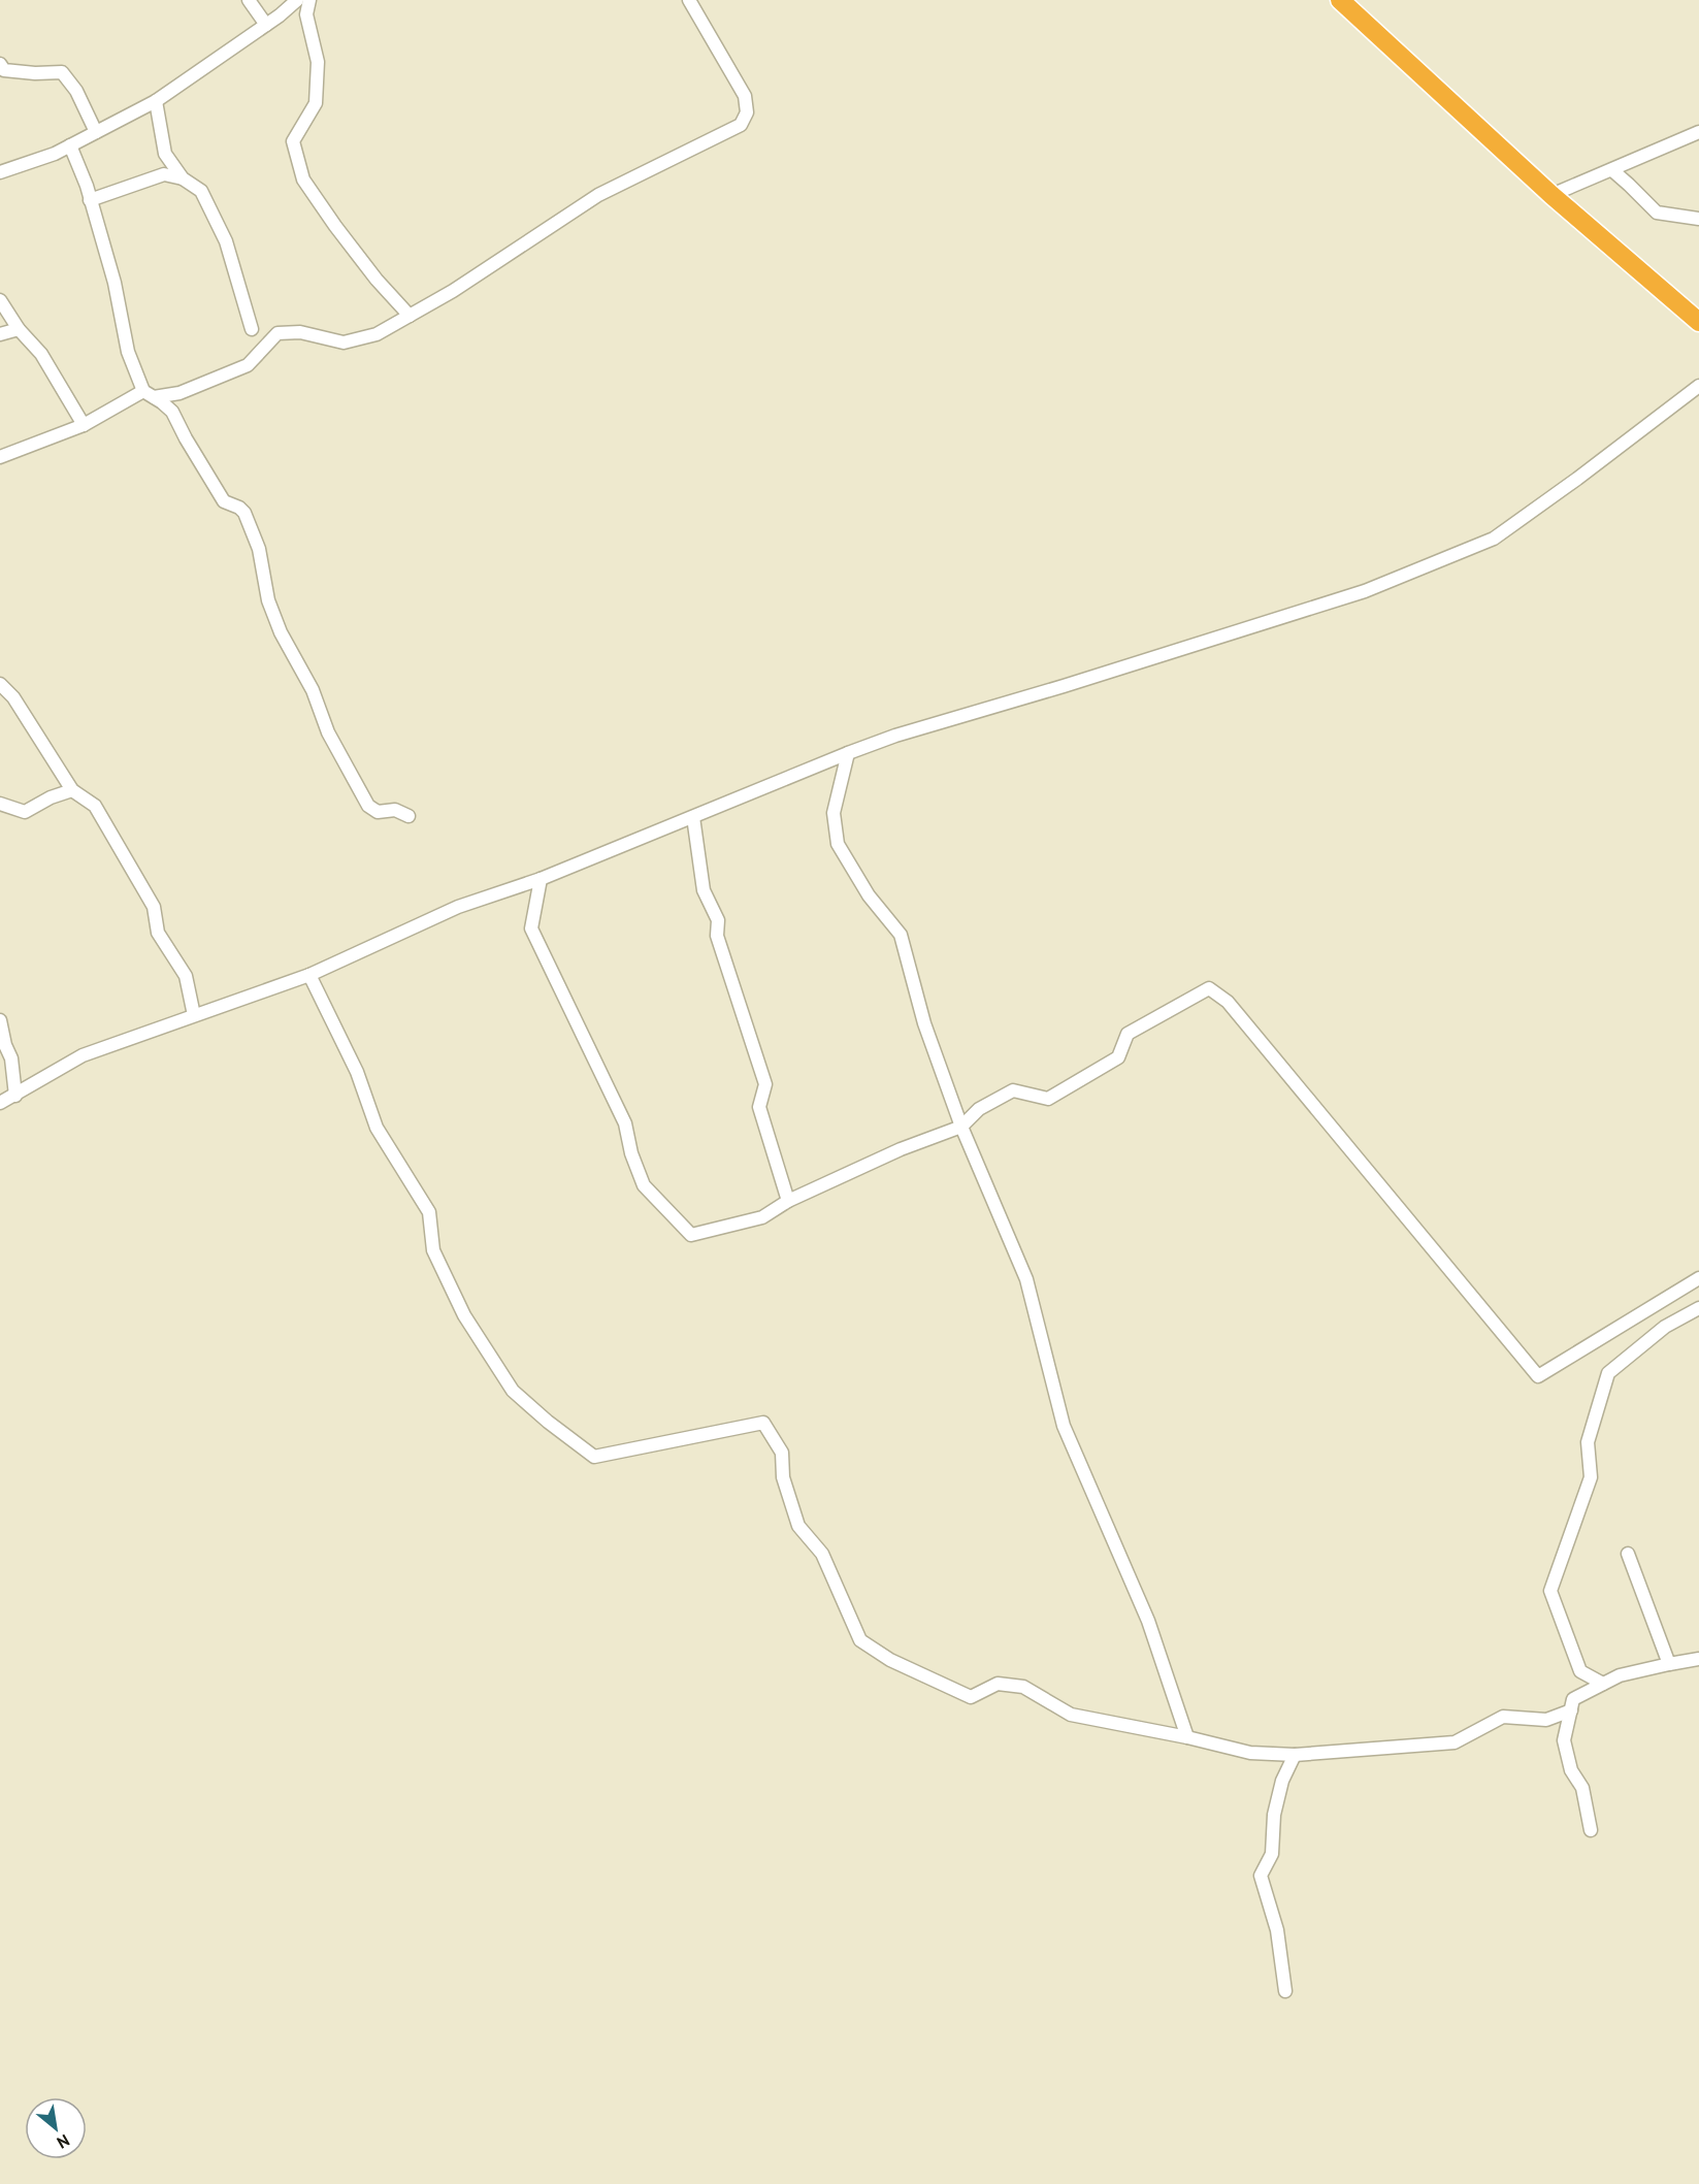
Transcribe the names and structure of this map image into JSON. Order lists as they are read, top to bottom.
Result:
{
  "north": "bottom right"
}
